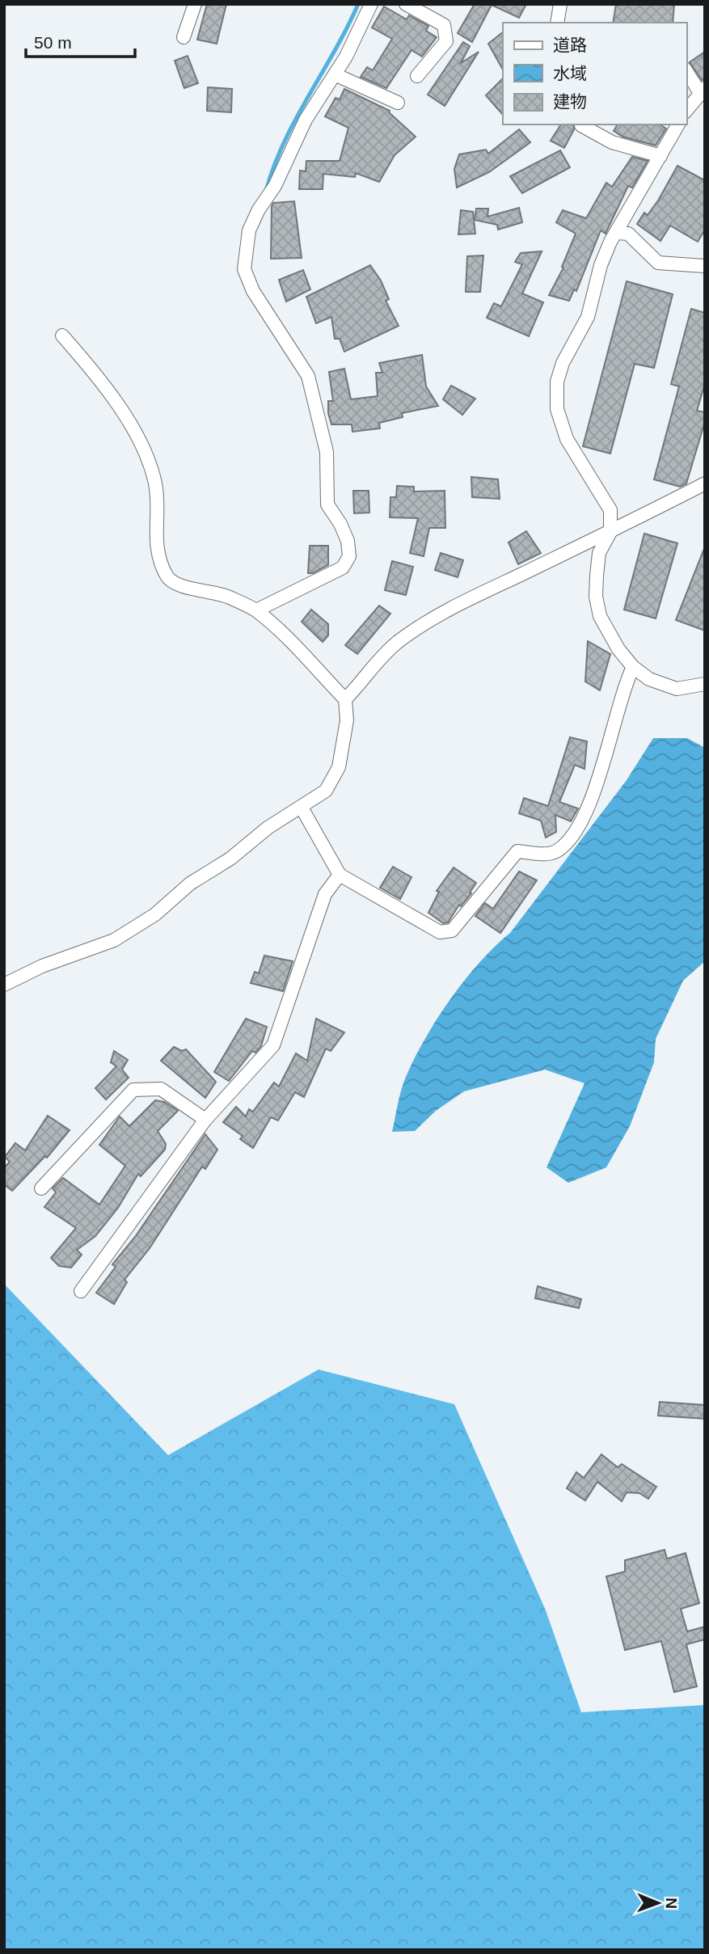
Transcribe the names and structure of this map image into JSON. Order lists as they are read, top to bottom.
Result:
{
  "legend": ["道路", "水域", "建物"],
  "scale_bar": "50 m",
  "north": "right"
}
